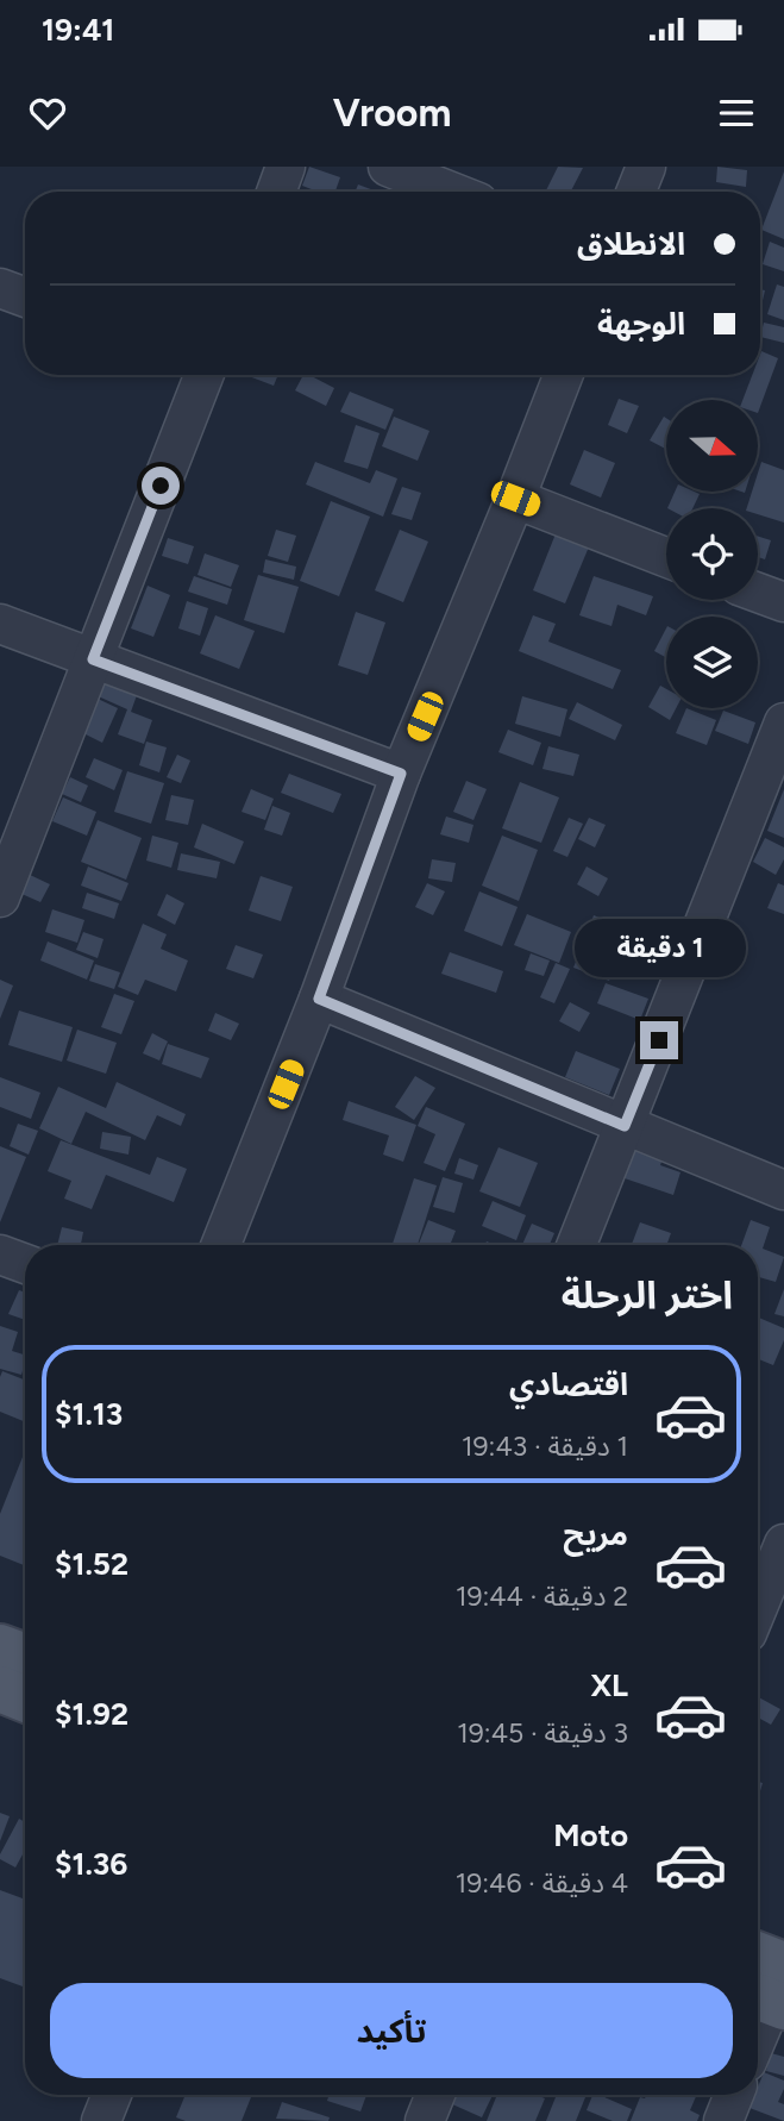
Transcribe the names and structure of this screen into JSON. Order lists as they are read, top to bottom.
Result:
{
  "north": "right",
  "page": {
    "status": "19:41",
    "header": "Vroom",
    "banner": ["الانطلاق", "الوجهة"],
    "bubble": "1 دقيقة",
    "heading": "اختر الرحلة",
    "list": [
      {
        "name": "اقتصادي",
        "note": "1 دقيقة · 19:43",
        "value": "$1.13"
      },
      {
        "name": "مريح",
        "note": "2 دقيقة · 19:44",
        "value": "$1.52"
      },
      {
        "name": "XL",
        "note": "3 دقيقة · 19:45",
        "value": "$1.92"
      },
      {
        "name": "Moto",
        "note": "4 دقيقة · 19:46",
        "value": "$1.36"
      }
    ],
    "buttons": "تأكيد"
  }
}
